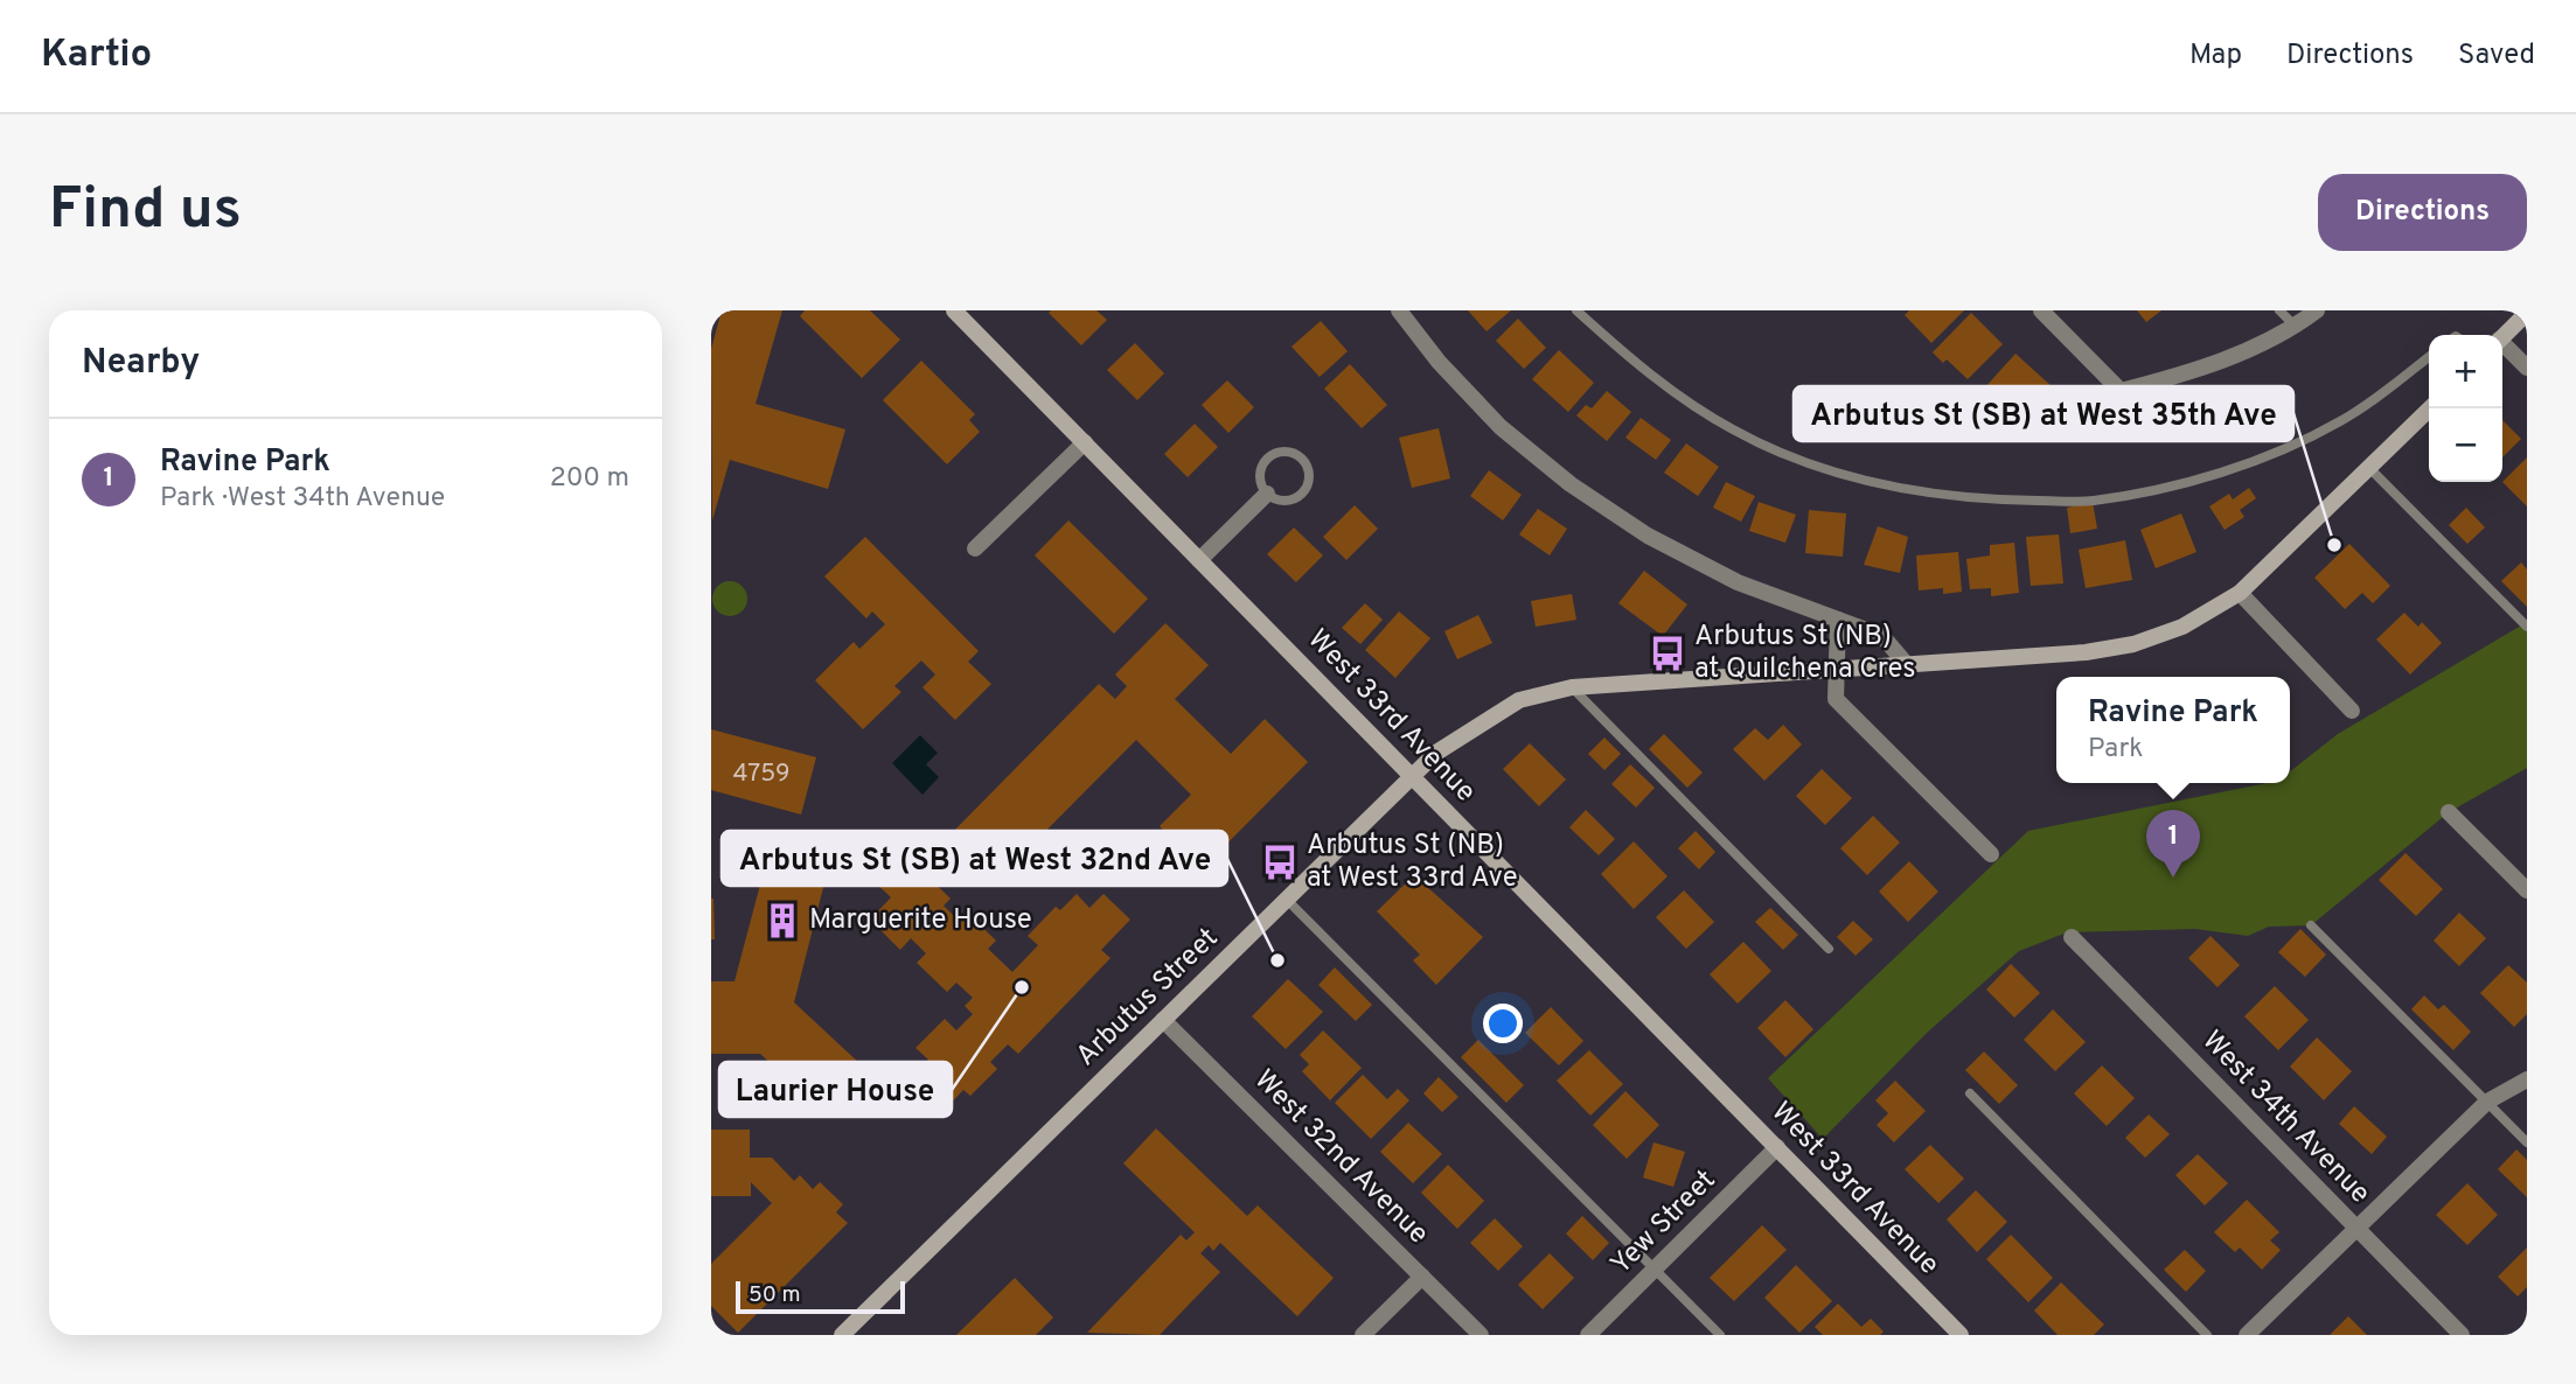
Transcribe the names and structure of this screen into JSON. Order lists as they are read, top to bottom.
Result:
{
  "streets": {
    "main road": ["West 33rd Avenue", "Arbutus Street"],
    "street": ["West 34th Avenue", "West 32nd Avenue", "Yew Street"]
  },
  "crossings": [
    ["West 33rd Avenue", "Arbutus Street"],
    ["West 33rd Avenue", "Yew Street"],
    ["Arbutus Street", "West 32nd Avenue"]
  ],
  "places": {
    "other": ["Arbutus St (SB) at West 35th Ave", "Arbutus St (SB) at West 32nd Ave", "Laurier House"],
    "bus stop": ["Arbutus St (NB) at Quilchena Cres", "Arbutus St (NB) at West 33rd Ave"],
    "building": ["Marguerite House"]
  },
  "house_numbers": ["4759"],
  "scale_bar": "50 m",
  "page": {
    "header": "Kartio",
    "nav": ["Map", "Directions", "Saved"],
    "buttons": "Directions",
    "title": "Find us",
    "heading": "Nearby",
    "map_buttons": ["+", "−"],
    "list": [
      {
        "mark": "1",
        "name": "Ravine Park",
        "note": "Park · West 34th Avenue",
        "value": "200 m"
      }
    ],
    "popup": ["Ravine Park", "Park"],
    "pins": "1",
    "scale": "50 m"
  }
}
